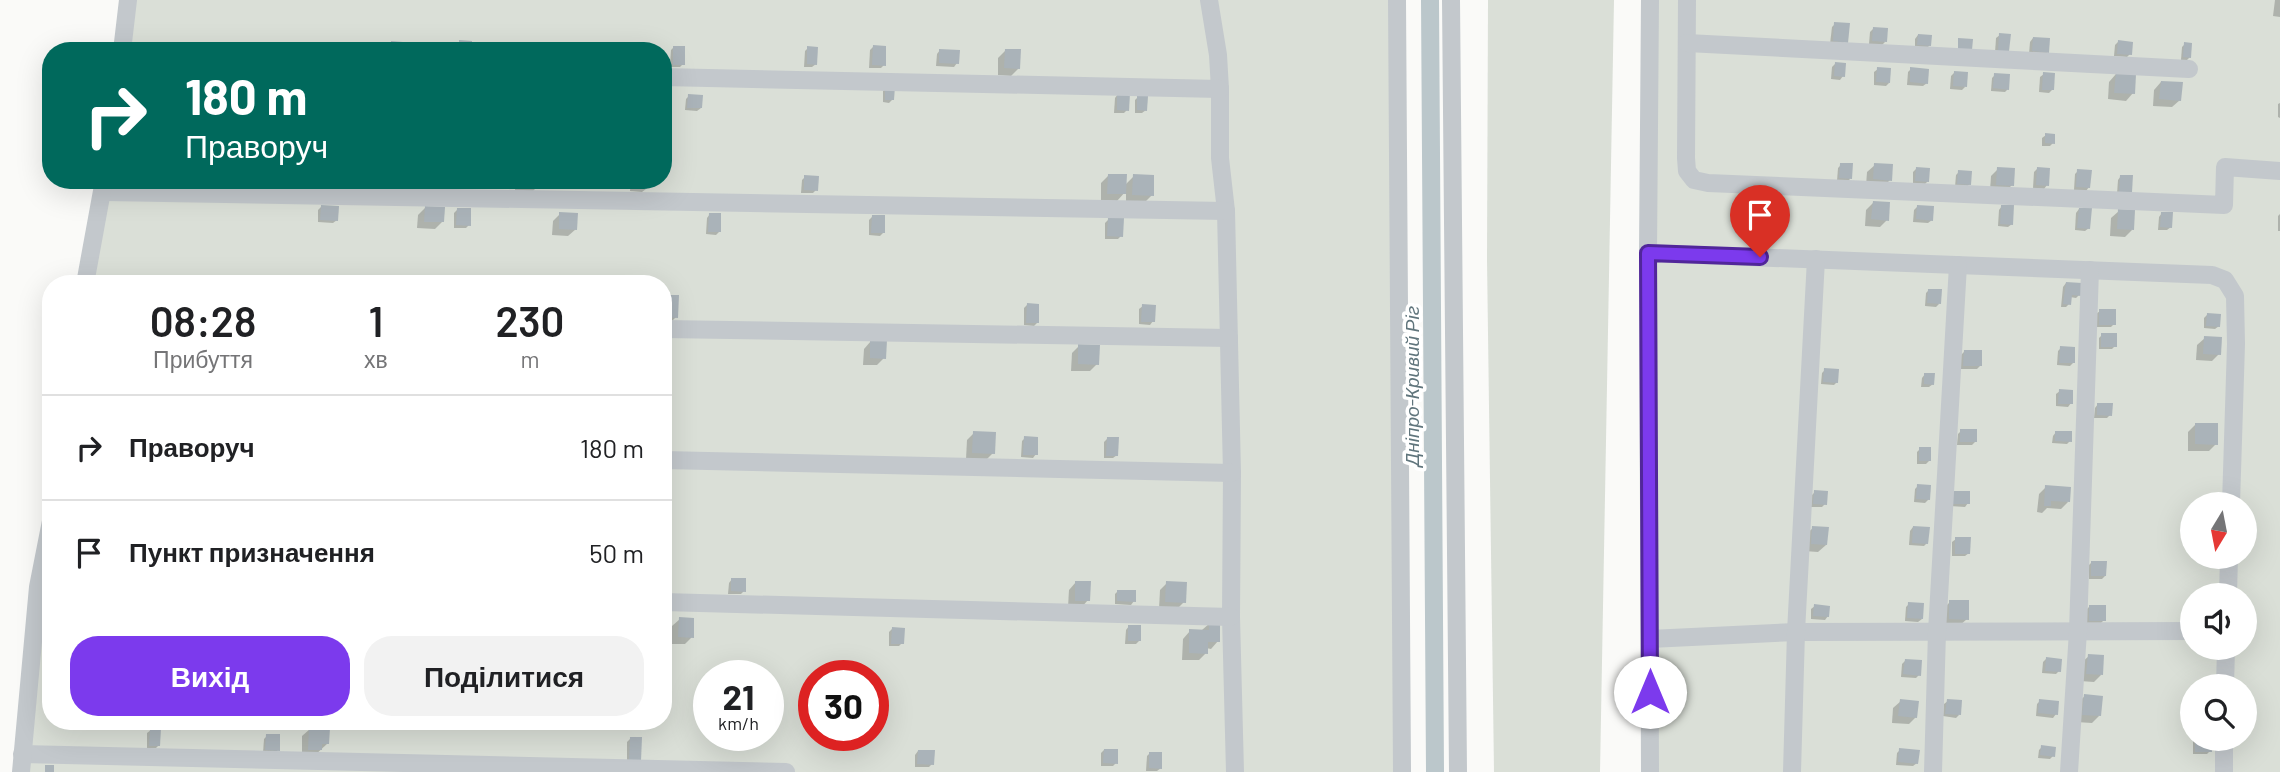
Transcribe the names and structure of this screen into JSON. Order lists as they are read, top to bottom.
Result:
{
  "water": ["Дніпро-Кривий Ріг"],
  "north": "bottom",
  "page": {
    "turn": ["180 m", "Праворуч"],
    "eta": [
      "08:28",
      "Прибуття",
      "1",
      "хв",
      "230",
      "m"
    ],
    "list": [
      {
        "name": "Праворуч",
        "value": "180 m"
      },
      {
        "name": "Пункт призначення",
        "value": "50 m"
      }
    ],
    "buttons": ["Вихід", "Поділитися"],
    "speed": "21 km/h",
    "limit": "30"
  }
}
